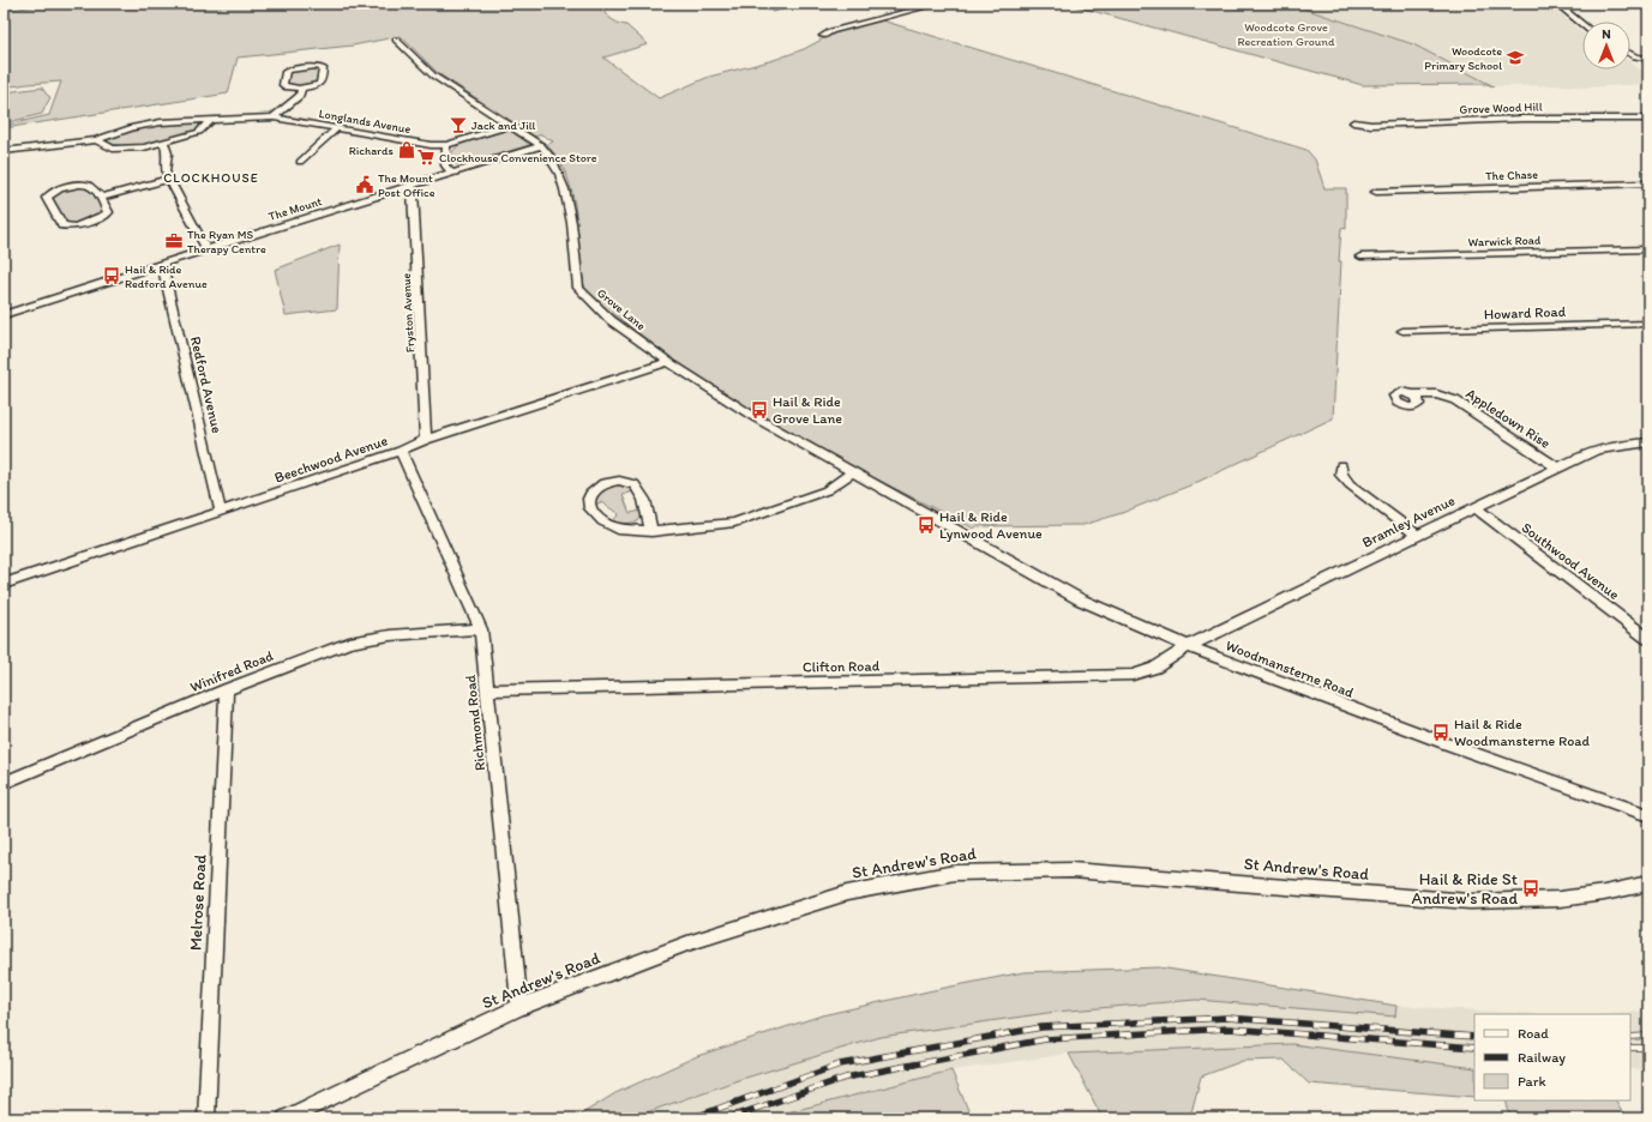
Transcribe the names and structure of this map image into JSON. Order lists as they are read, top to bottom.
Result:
{
  "streets": {
    "street": [
      "Grove Wood Hill",
      "Longlands Avenue",
      "The Chase",
      "The Mount",
      "Warwick Road",
      "Grove Lane",
      "Fryston Avenue",
      "Howard Road",
      "Redford Avenue",
      "Appledown Rise",
      "Beechwood Avenue",
      "Bramley Avenue",
      "Southwood Avenue",
      "Clifton Road",
      "Woodmansterne Road",
      "Winifred Road",
      "Richmond Road",
      "St Andrew's Road",
      "Melrose Road"
    ]
  },
  "crossings": [
    ["Longlands Avenue", "Grove Lane"],
    ["The Mount", "Grove Lane"],
    ["The Mount", "Fryston Avenue"],
    ["The Mount", "Redford Avenue"],
    ["Grove Lane", "Beechwood Avenue"],
    ["Grove Lane", "Woodmansterne Road"],
    ["Fryston Avenue", "Beechwood Avenue"],
    ["Redford Avenue", "Beechwood Avenue"],
    ["Appledown Rise", "Bramley Avenue"],
    ["Beechwood Avenue", "Richmond Road"],
    ["Bramley Avenue", "Southwood Avenue"],
    ["Bramley Avenue", "Clifton Road"],
    ["Bramley Avenue", "Woodmansterne Road"],
    ["Clifton Road", "Woodmansterne Road"],
    ["Clifton Road", "Richmond Road"],
    ["Winifred Road", "Richmond Road"],
    ["Winifred Road", "Melrose Road"],
    ["Richmond Road", "St Andrew's Road"]
  ],
  "districts": ["CLOCKHOUSE"],
  "parks": ["Woodcote Grove Recreation Ground"],
  "places": {
    "school or university": ["Woodcote Primary School"],
    "bar": ["Jack and Jill"],
    "shop": ["Richards"],
    "supermarket": ["Clockhouse Convenience Store"],
    "public building": ["The Mount Post Office"],
    "office": ["The Ryan MS Therapy Centre"],
    "bus stop": [
      "Hail & Ride Redford Avenue",
      "Hail & Ride Grove Lane",
      "Hail & Ride Lynwood Avenue",
      "Hail & Ride Woodmansterne Road",
      "Hail & Ride St Andrew's Road"
    ]
  },
  "legend": ["Road", "Railway", "Park"],
  "north": "top"
}
